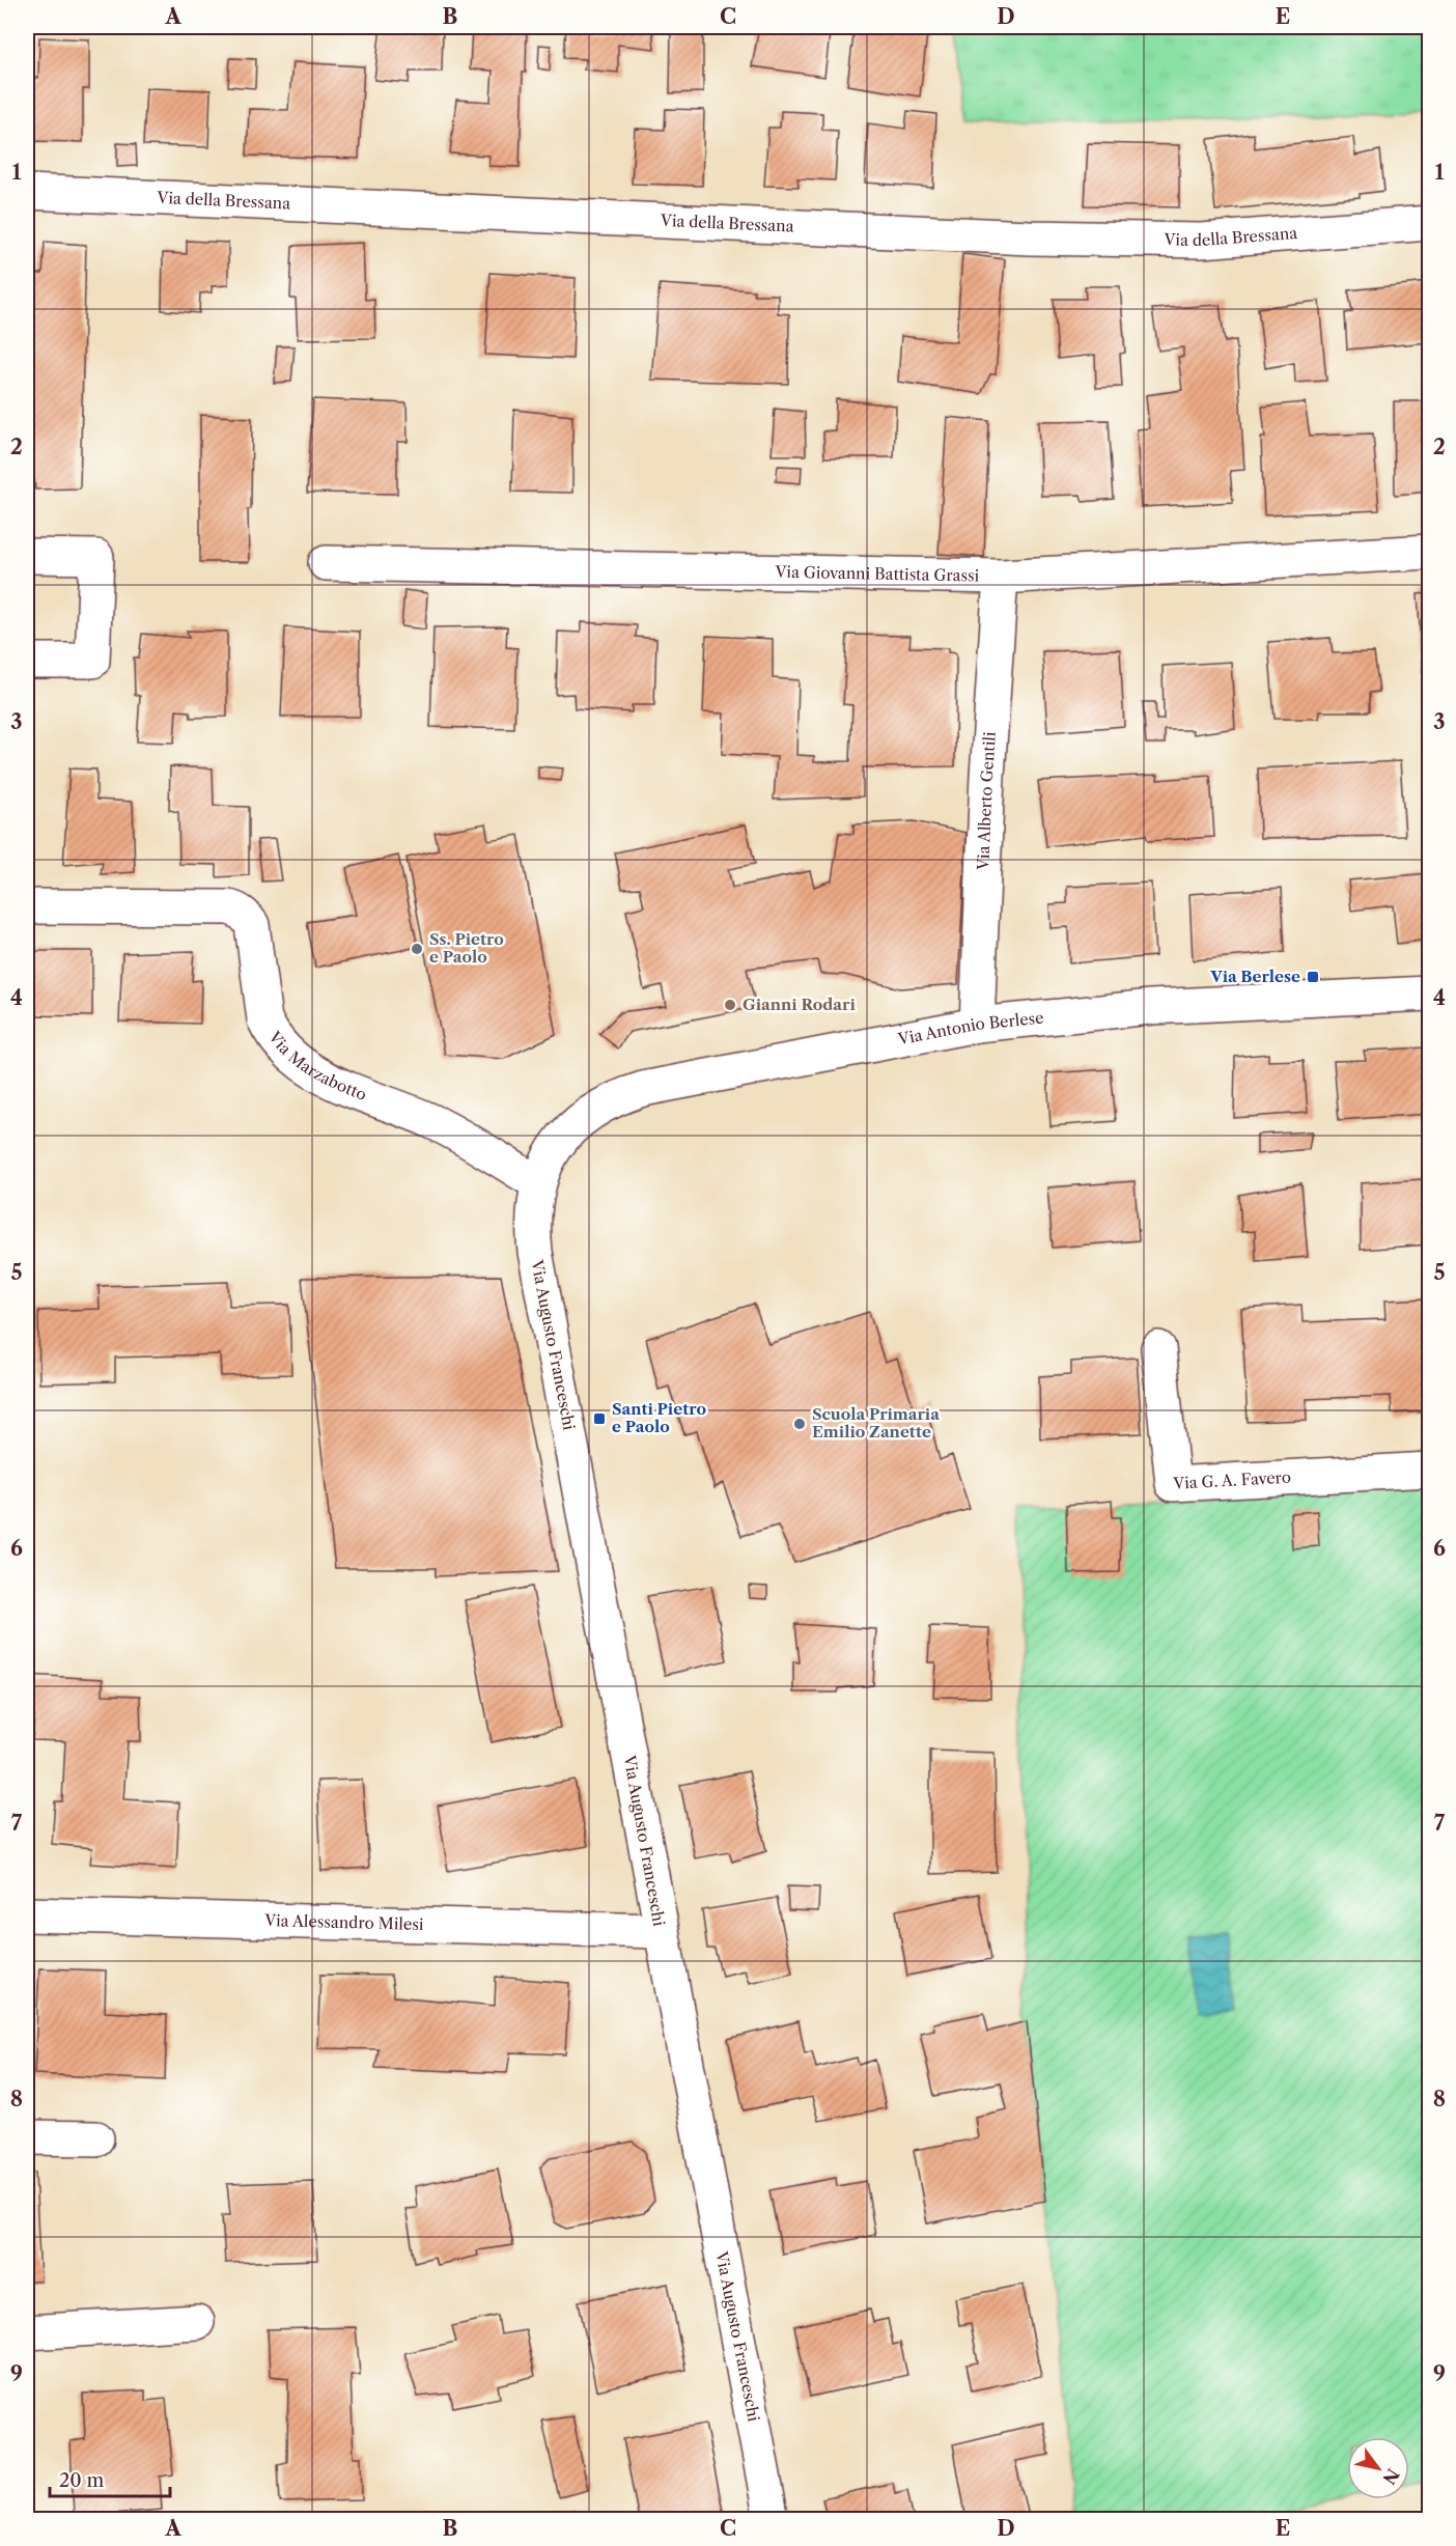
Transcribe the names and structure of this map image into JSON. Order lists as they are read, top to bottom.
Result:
{
  "streets": {
    "street": [
      "Via della Bressana",
      "Via Giovanni Battista Grassi",
      "Via Alberto Gentili",
      "Via Antonio Berlese",
      "Via Marzabotto",
      "Via Augusto Franceschi",
      "Via G. A. Favero",
      "Via Alessandro Milesi"
    ]
  },
  "crossings": [
    ["Via Giovanni Battista Grassi", "Via Alberto Gentili"],
    ["Via Alberto Gentili", "Via Antonio Berlese"],
    ["Via Antonio Berlese", "Via Marzabotto"],
    ["Via Antonio Berlese", "Via Augusto Franceschi"],
    ["Via Marzabotto", "Via Augusto Franceschi"],
    ["Via Augusto Franceschi", "Via Alessandro Milesi"]
  ],
  "places": {
    "other": ["Ss. Pietro e Paolo", "Gianni Rodari", "Scuola Primaria Emilio Zanette"],
    "transit": ["Via Berlese", "Santi Pietro e Paolo"]
  },
  "scale_bar": "20 m",
  "north": "bottom right",
  "grid": {
    "columns": [
      "A",
      "B",
      "C",
      "D",
      "E"
    ],
    "rows": [
      "1",
      "2",
      "3",
      "4",
      "5",
      "6",
      "7",
      "8",
      "9"
    ]
  }
}
